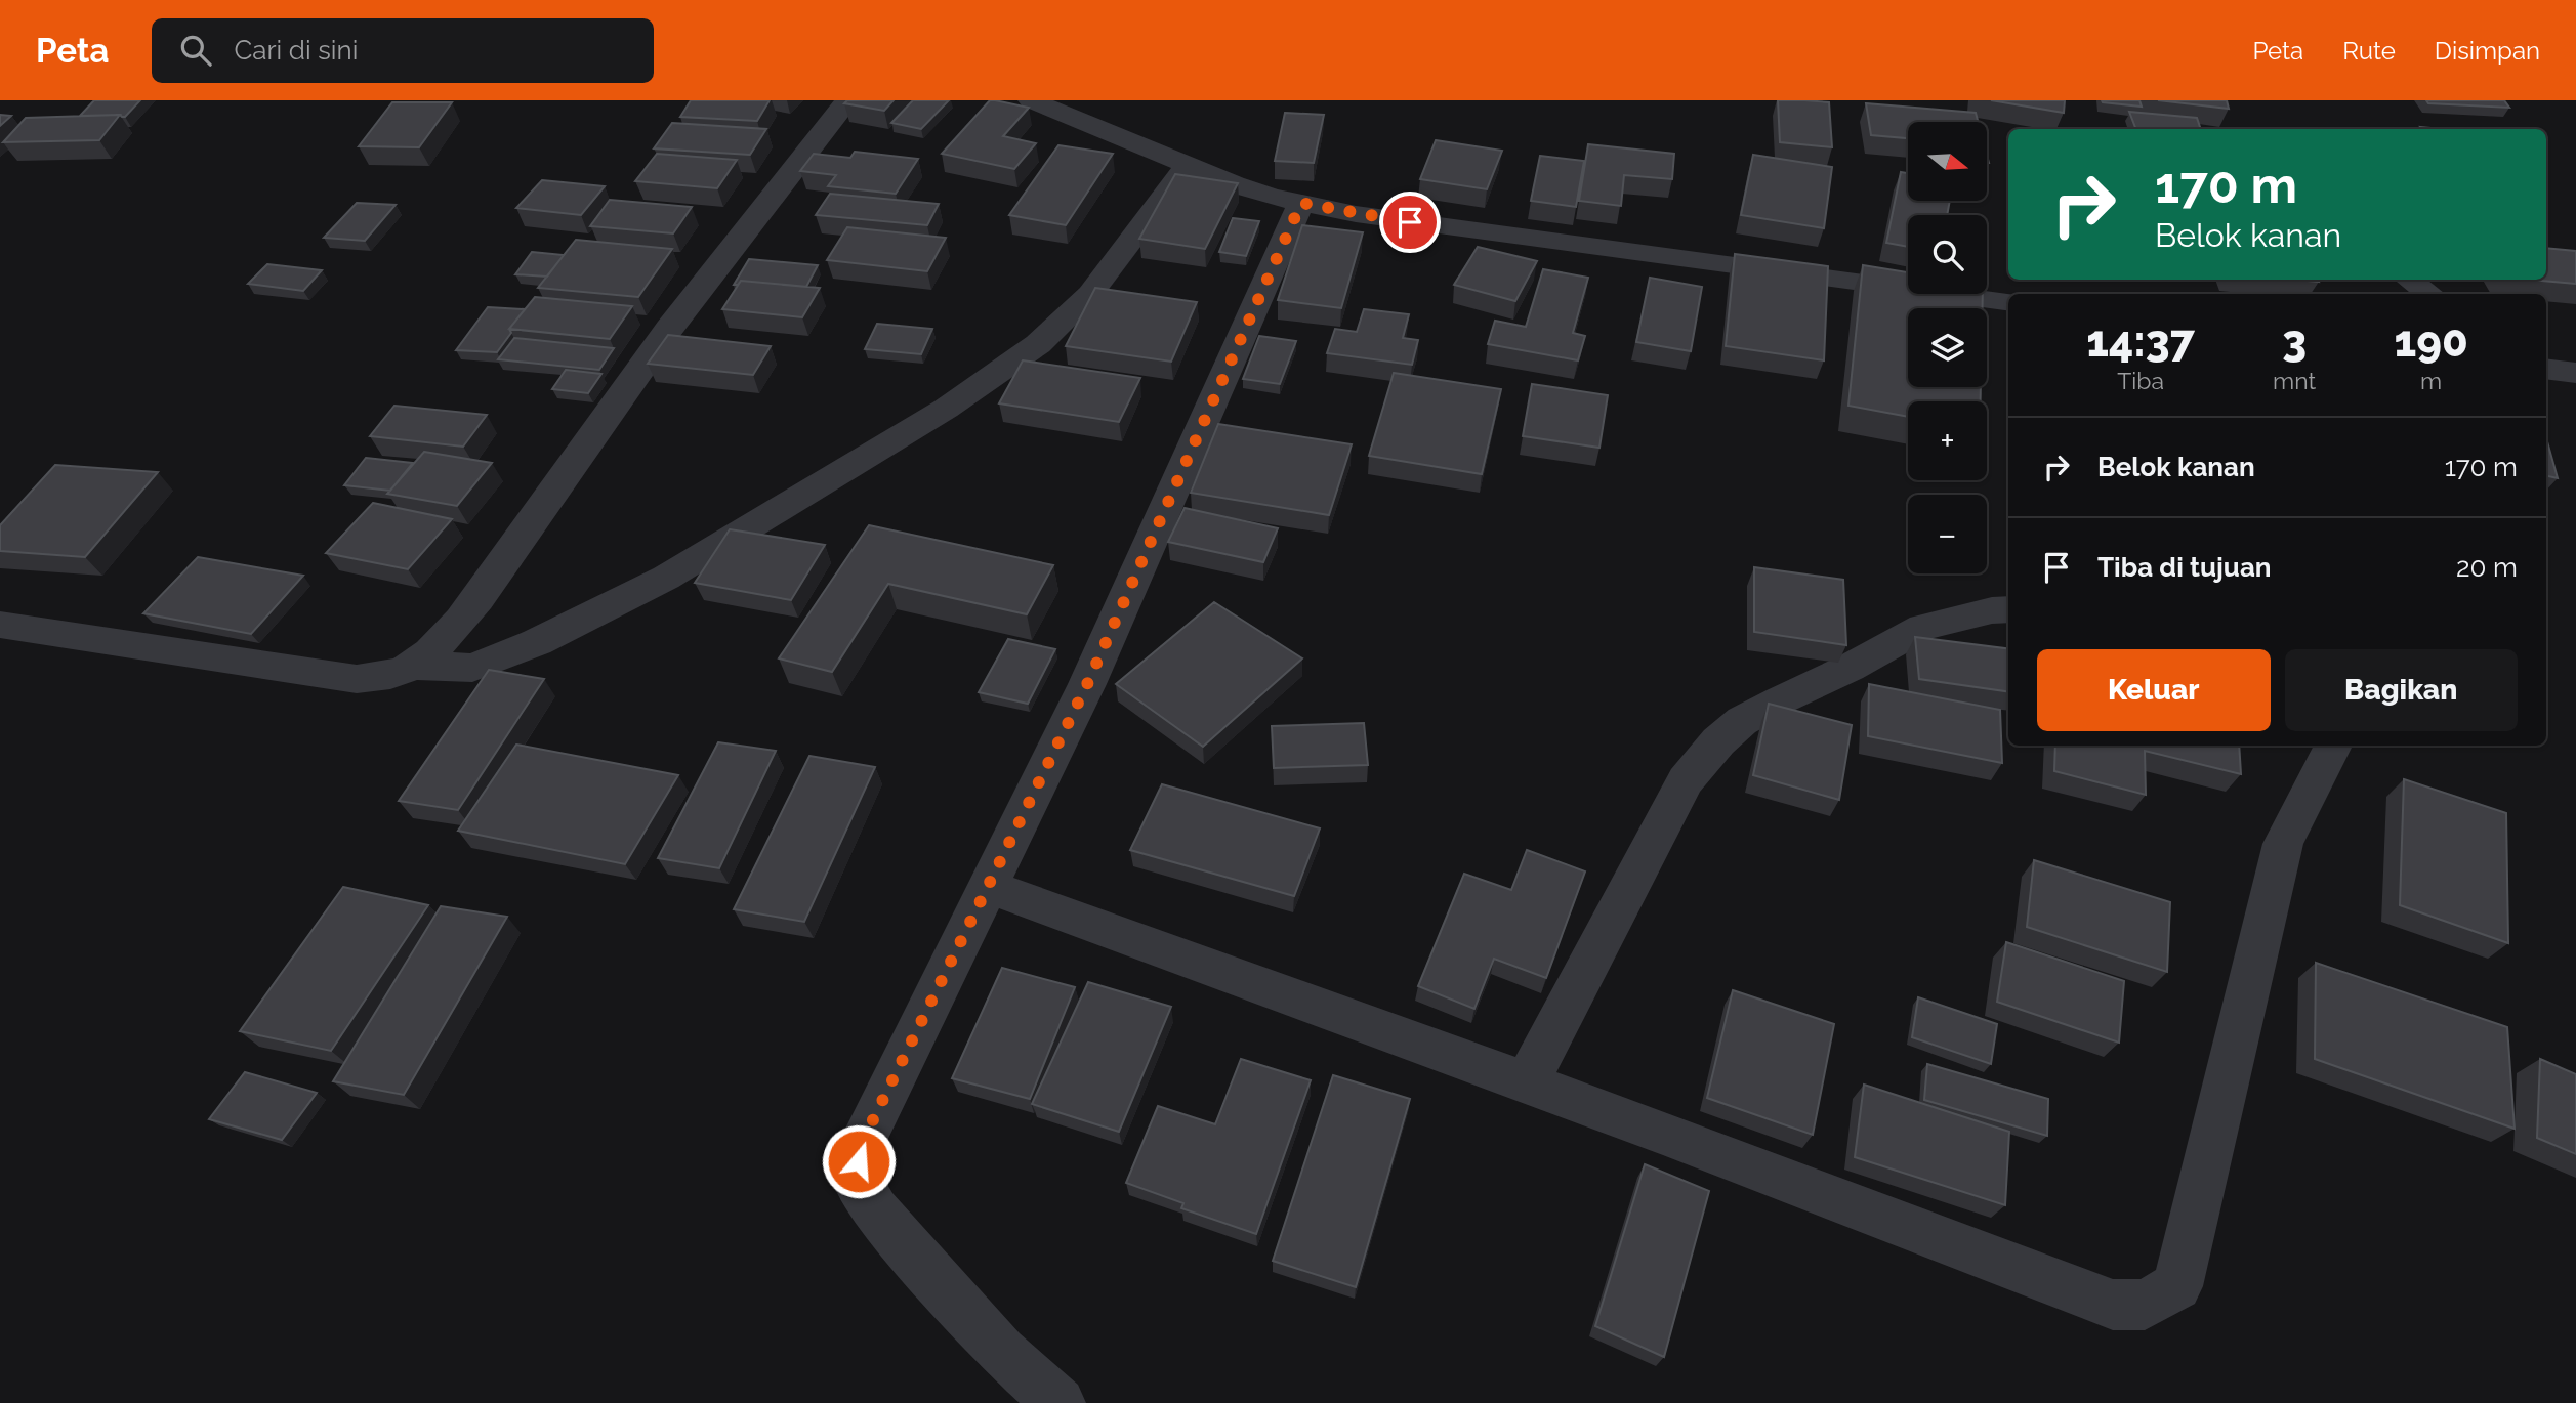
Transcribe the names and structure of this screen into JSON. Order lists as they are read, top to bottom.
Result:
{
  "north": "right",
  "page": {
    "header": "Peta",
    "search": "Cari di sini",
    "nav": ["Peta", "Rute", "Disimpan"],
    "map_buttons": ["+", "−"],
    "turn": ["170 m", "Belok kanan"],
    "eta": [
      "14:37",
      "Tiba",
      "3",
      "mnt",
      "190",
      "m"
    ],
    "list": [
      {
        "name": "Belok kanan",
        "value": "170 m"
      },
      {
        "name": "Tiba di tujuan",
        "value": "20 m"
      }
    ],
    "buttons": ["Keluar", "Bagikan"]
  }
}
